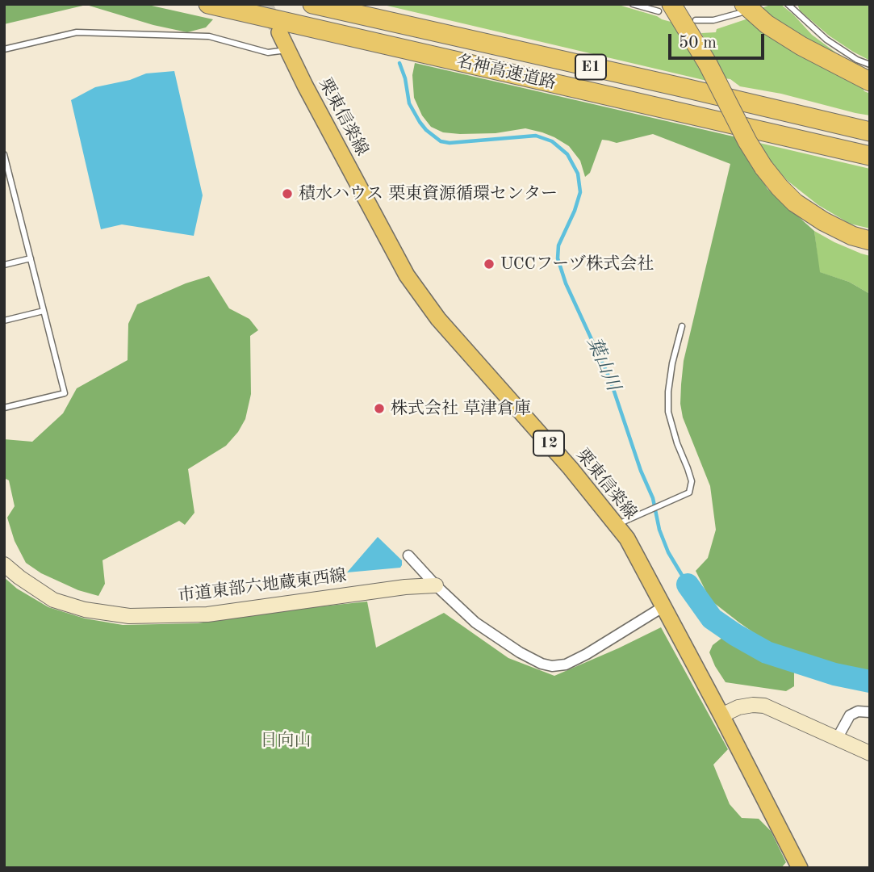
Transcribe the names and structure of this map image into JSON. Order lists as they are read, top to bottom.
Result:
{
  "streets": {
    "highway": ["E1", "名神高速道路"],
    "main road": ["栗東信楽線", "12"],
    "street": ["市道東部六地蔵東西線"]
  },
  "water": ["葉山川"],
  "parks": ["日向山"],
  "places": ["積水ハウス 栗東資源循環センター", "UCCフーヅ株式会社", "株式会社 草津倉庫"],
  "scale_bar": "50 m"
}
